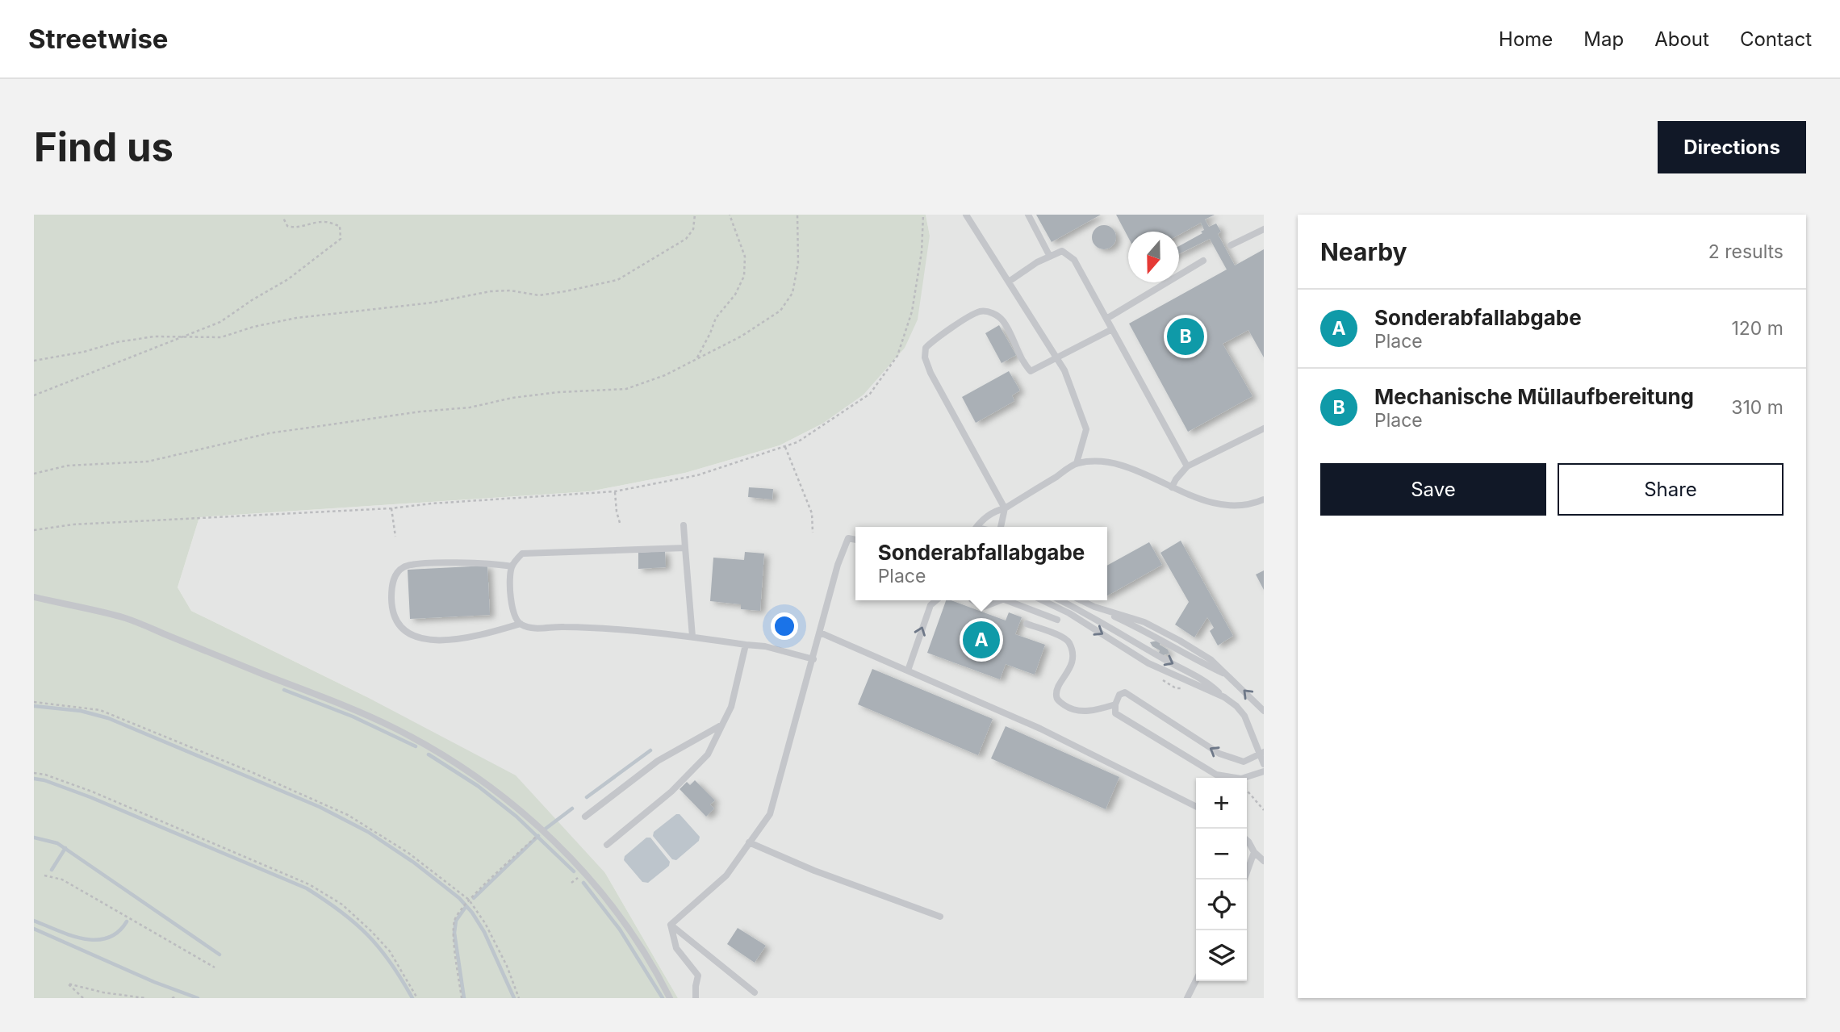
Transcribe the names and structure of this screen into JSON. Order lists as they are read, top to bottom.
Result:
{
  "north": "bottom",
  "page": {
    "header": "Streetwise",
    "nav": [
      "Home",
      "Map",
      "About",
      "Contact"
    ],
    "buttons": [
      "Directions",
      ["Save", "Share"]
    ],
    "title": "Find us",
    "heading": ["Nearby", "2 results"],
    "list": [
      {
        "mark": "A",
        "name": "Sonderabfallabgabe",
        "note": "Place",
        "value": "120 m"
      },
      {
        "mark": "B",
        "name": "Mechanische Müllaufbereitung",
        "note": "Place",
        "value": "310 m"
      }
    ],
    "pins": ["B", "A"],
    "popup": ["Sonderabfallabgabe", "Place"],
    "map_buttons": ["+", "−"]
  }
}
